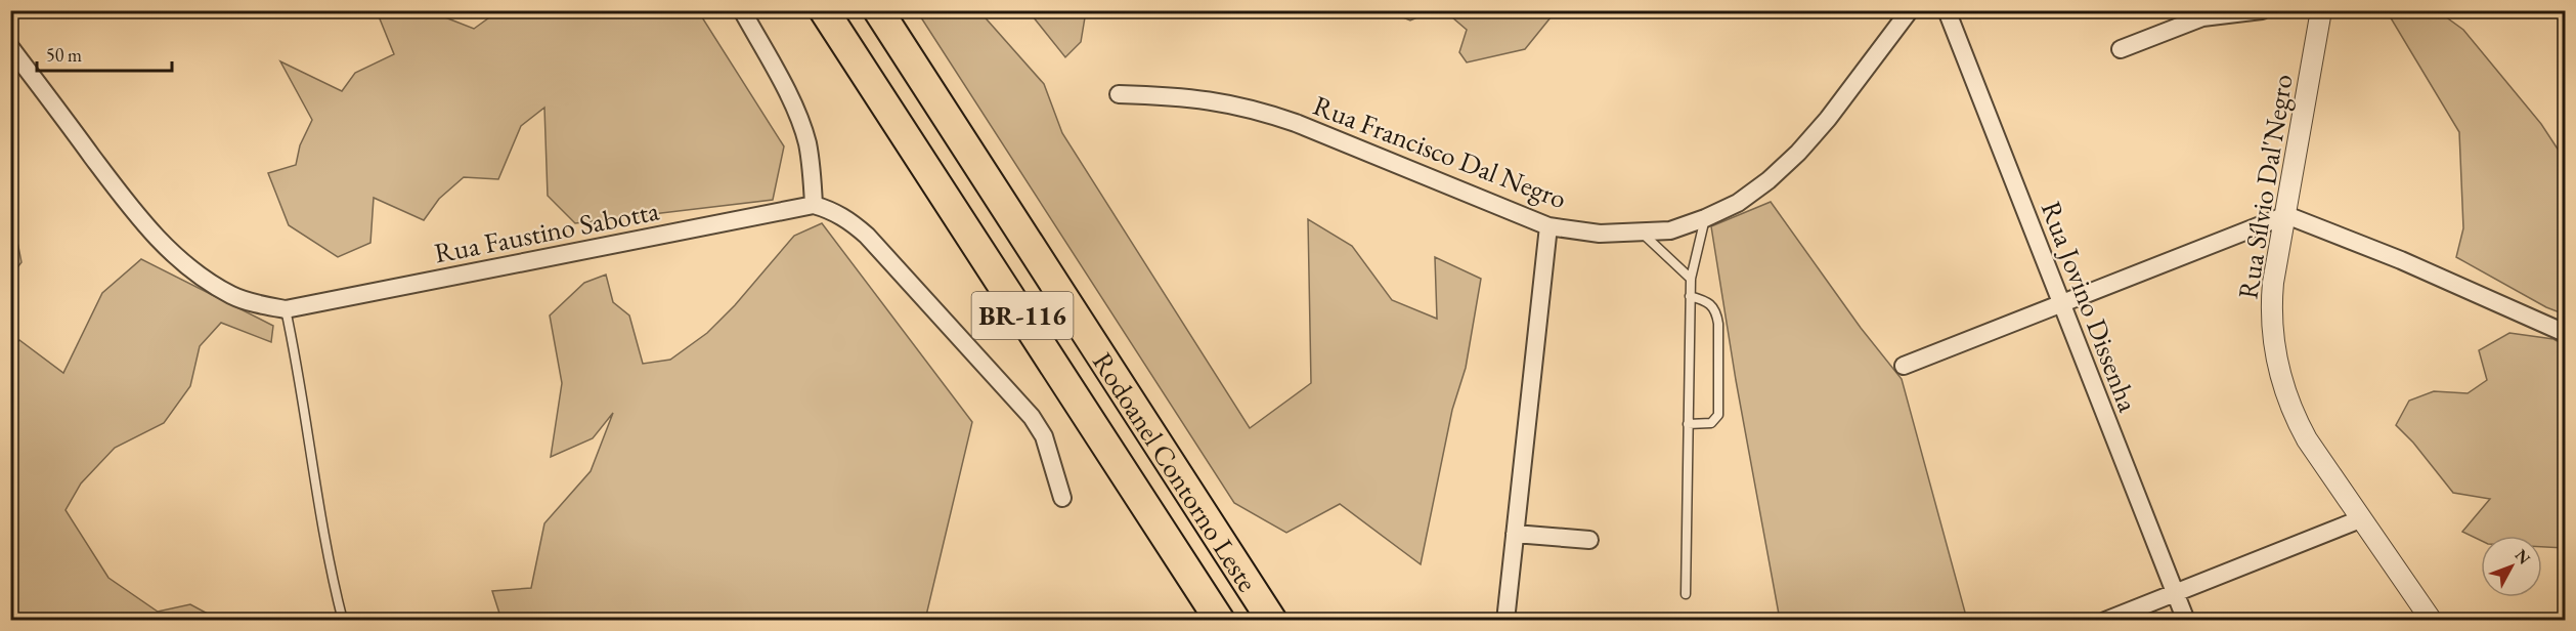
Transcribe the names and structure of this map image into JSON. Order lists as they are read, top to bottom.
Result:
{
  "streets": {
    "highway": ["BR-116", "Rodoanel Contorno Leste"],
    "street": [
      "Rua Francisco Dal Negro",
      "Rua Sílvio Dal'Negro",
      "Rua Faustino Sabotta",
      "Rua Jovino Dissenha"
    ]
  },
  "scale_bar": "50 m",
  "north": "top right"
}
